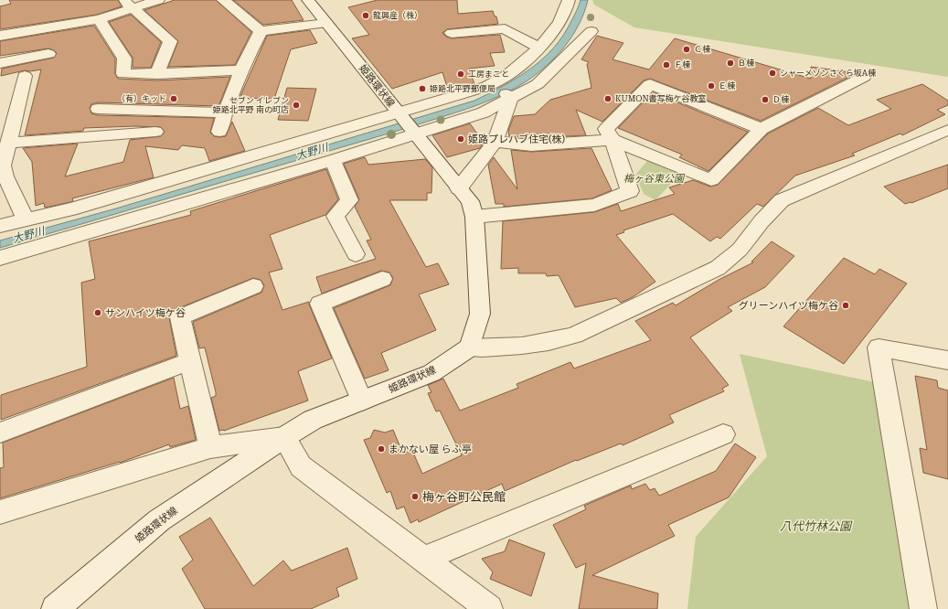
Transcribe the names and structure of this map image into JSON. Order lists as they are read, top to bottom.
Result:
{
  "streets": {
    "street": ["姫路環状線"]
  },
  "water": ["大野川"],
  "parks": ["梅ヶ谷東公園", "八代竹林公園"],
  "places": [
    "龍興産（株）",
    "Ｃ棟",
    "Ｂ棟",
    "Ｆ棟",
    "シャーメゾンさくら坂A棟",
    "工房まこと",
    "Ｅ棟",
    "姫路北平野郵便局",
    "（有）キッド",
    "KUMON書写梅ケ谷教室",
    "Ｄ棟",
    "セブン イレブン 姫路北平野 南の町店",
    "姫路プレハブ住宅(株)",
    "グリーンハイツ梅ケ谷",
    "サンハイツ梅ケ谷",
    "まかない屋 らふ亭",
    "梅ヶ谷町公民館"
  ]
}
